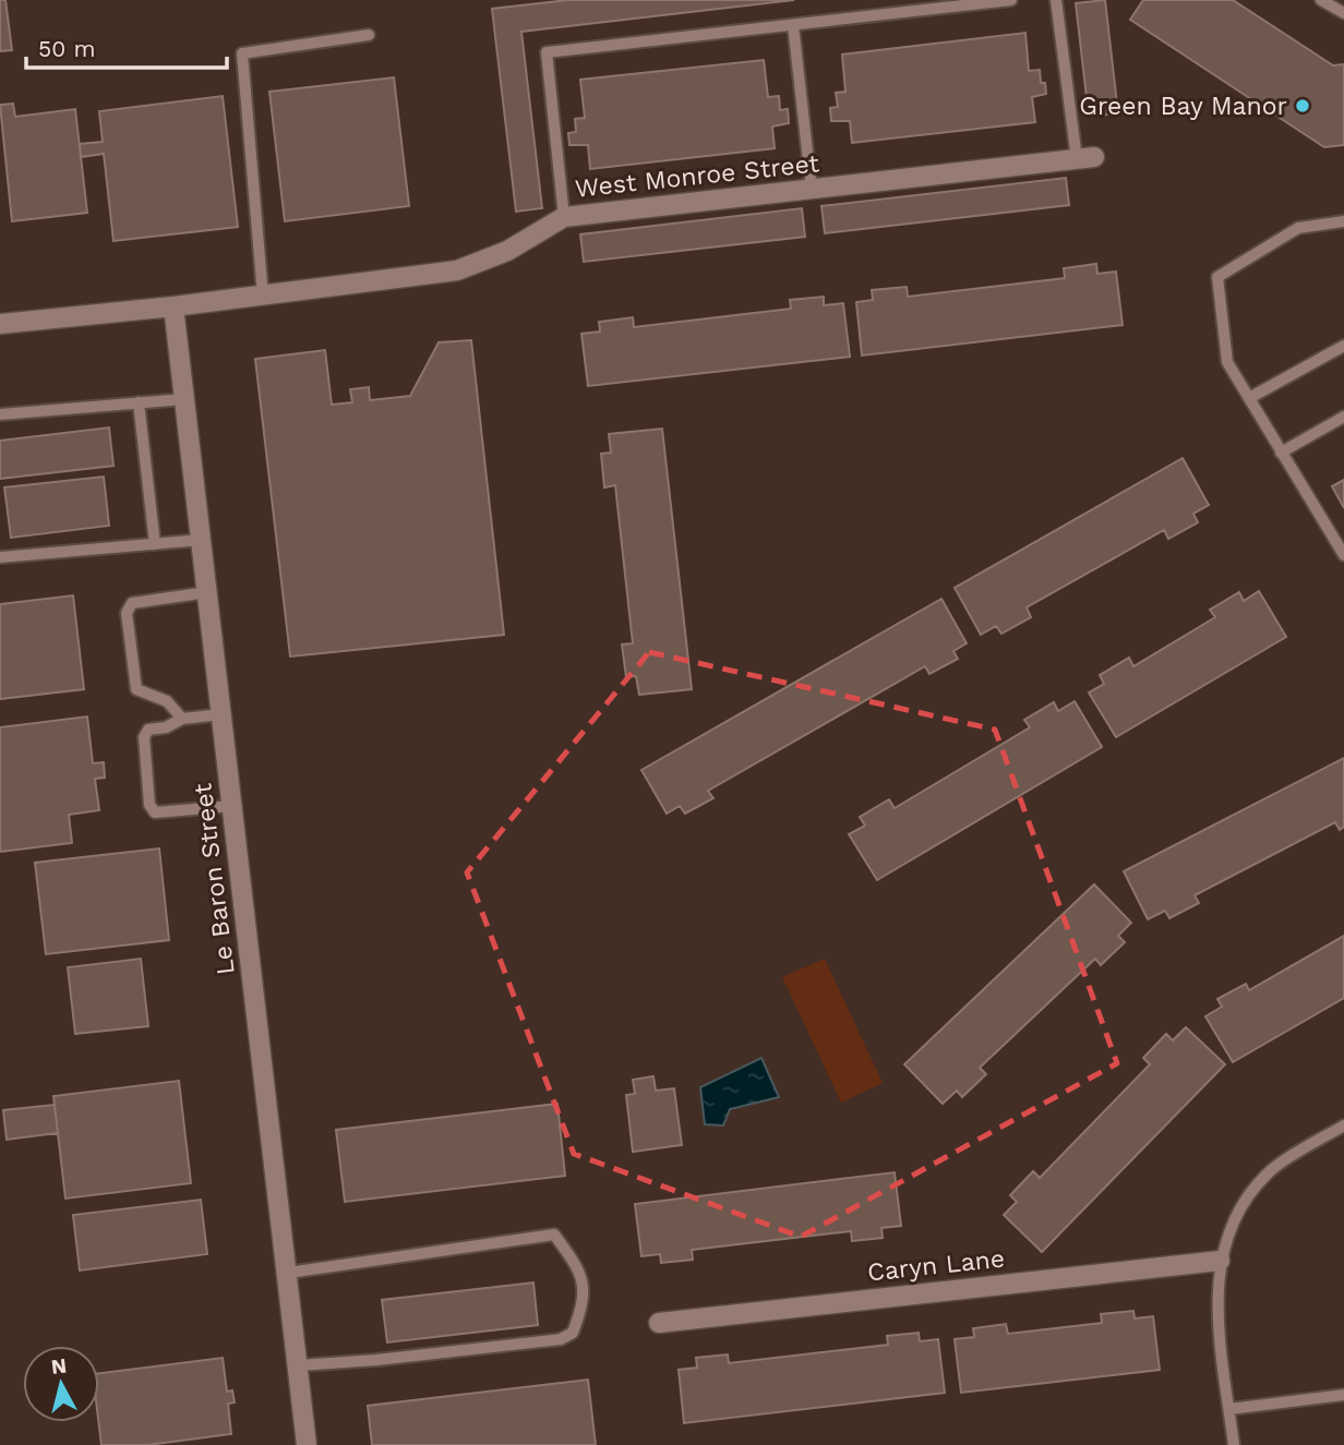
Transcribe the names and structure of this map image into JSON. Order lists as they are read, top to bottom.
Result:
{
  "streets": {
    "street": ["West Monroe Street", "Le Baron Street", "Caryn Lane"]
  },
  "crossings": [
    ["West Monroe Street", "Le Baron Street"]
  ],
  "places": ["Green Bay Manor"],
  "scale_bar": "50 m",
  "north": "top"
}
